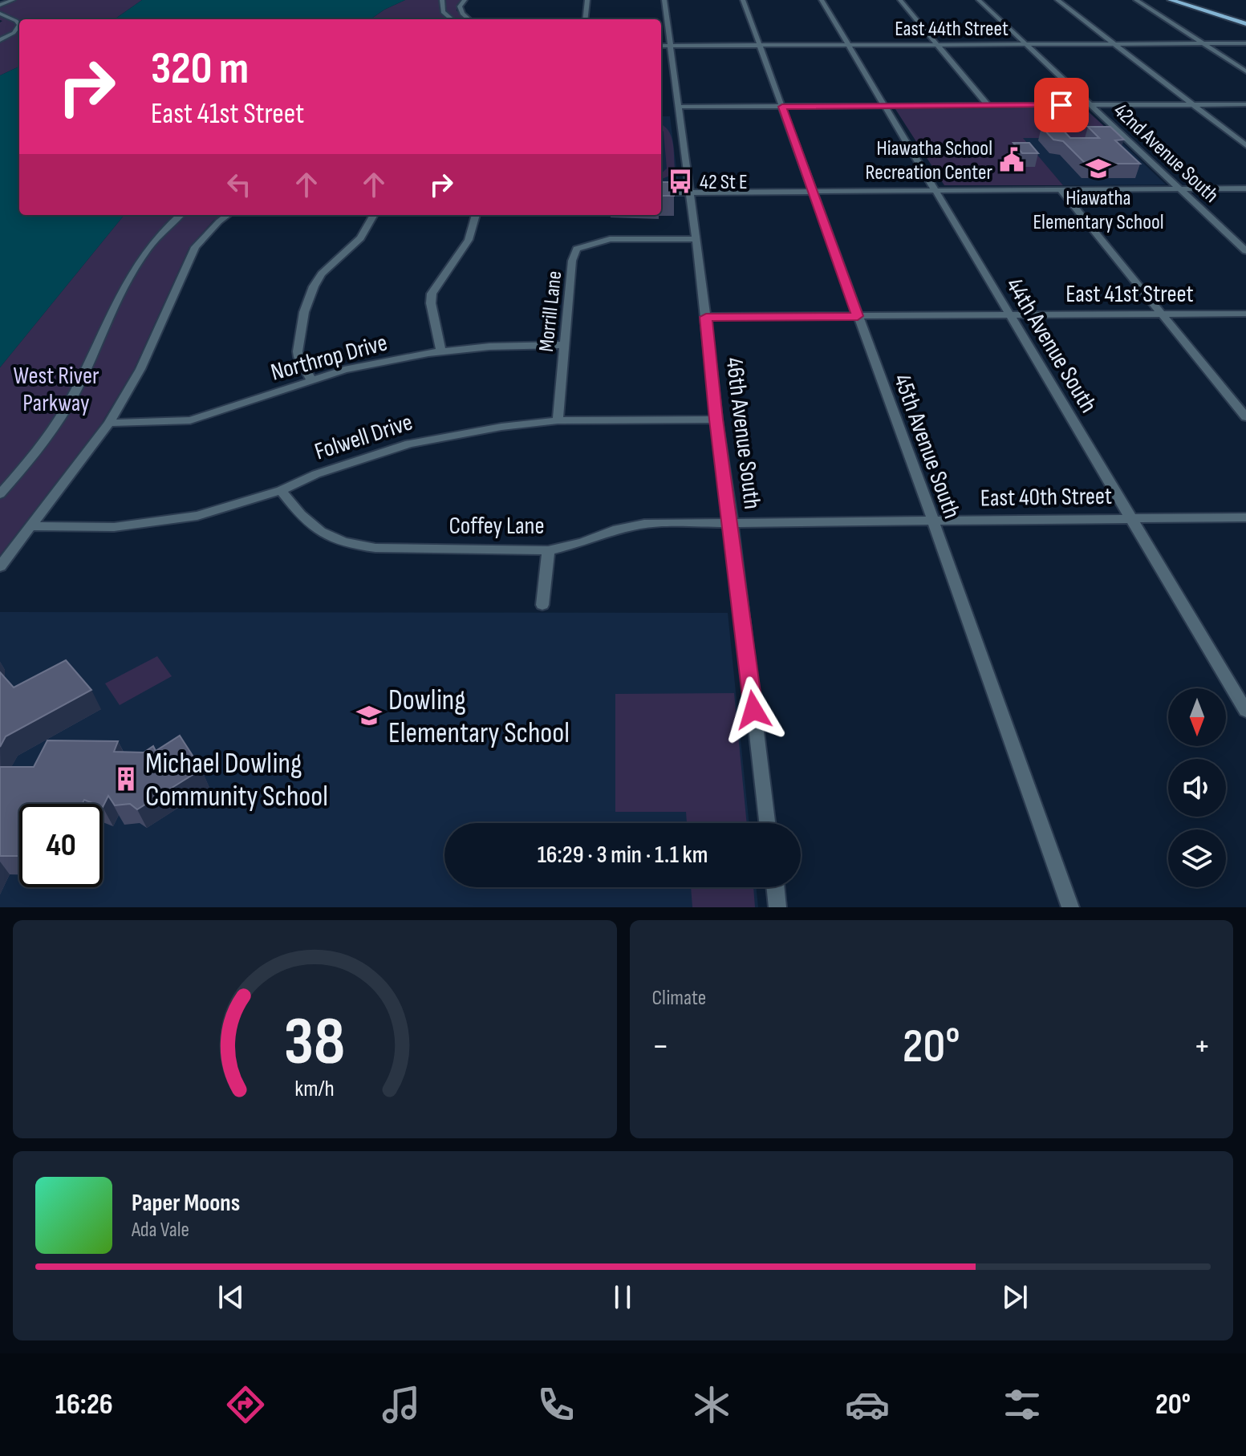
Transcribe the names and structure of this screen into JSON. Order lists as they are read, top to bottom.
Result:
{
  "streets": {
    "street": [
      "East 44th Street",
      "42nd Avenue South",
      "East 41st Street",
      "Morrill Lane",
      "44th Avenue South",
      "Northrop Drive",
      "46th Avenue South",
      "Folwell Drive",
      "45th Avenue South",
      "East 40th Street",
      "Coffey Lane"
    ]
  },
  "crossings": [
    ["East 44th Street", "42nd Avenue South"],
    ["East 44th Street", "44th Avenue South"],
    ["East 44th Street", "46th Avenue South"],
    ["East 44th Street", "45th Avenue South"],
    ["East 41st Street", "44th Avenue South"],
    ["East 41st Street", "46th Avenue South"],
    ["East 41st Street", "45th Avenue South"],
    ["Morrill Lane", "Northrop Drive"],
    ["Morrill Lane", "46th Avenue South"],
    ["Morrill Lane", "Folwell Drive"],
    ["44th Avenue South", "East 40th Street"],
    ["46th Avenue South", "Folwell Drive"],
    ["46th Avenue South", "East 40th Street"],
    ["46th Avenue South", "Coffey Lane"],
    ["Folwell Drive", "Coffey Lane"],
    ["45th Avenue South", "East 40th Street"],
    ["East 40th Street", "Coffey Lane"]
  ],
  "parks": ["West River Parkway"],
  "places": {
    "public building": ["Hiawatha School Recreation Center"],
    "school or university": ["Hiawatha Elementary School", "Dowling Elementary School"],
    "bus stop": ["42 St E"],
    "building": ["Michael Dowling Community School"]
  },
  "north": "bottom",
  "page": {
    "turn": ["320 m", "East 41st Street"],
    "limit": "40",
    "trip": "16:29 · 3 min · 1.1 km",
    "tile": "Climate",
    "heat": ["−", "20°", "+"],
    "song": ["Paper Moons", "Ada Vale"],
    "tabs": ["16:26", "20°"],
    "gauge": ["38", "km/h"]
  }
}
